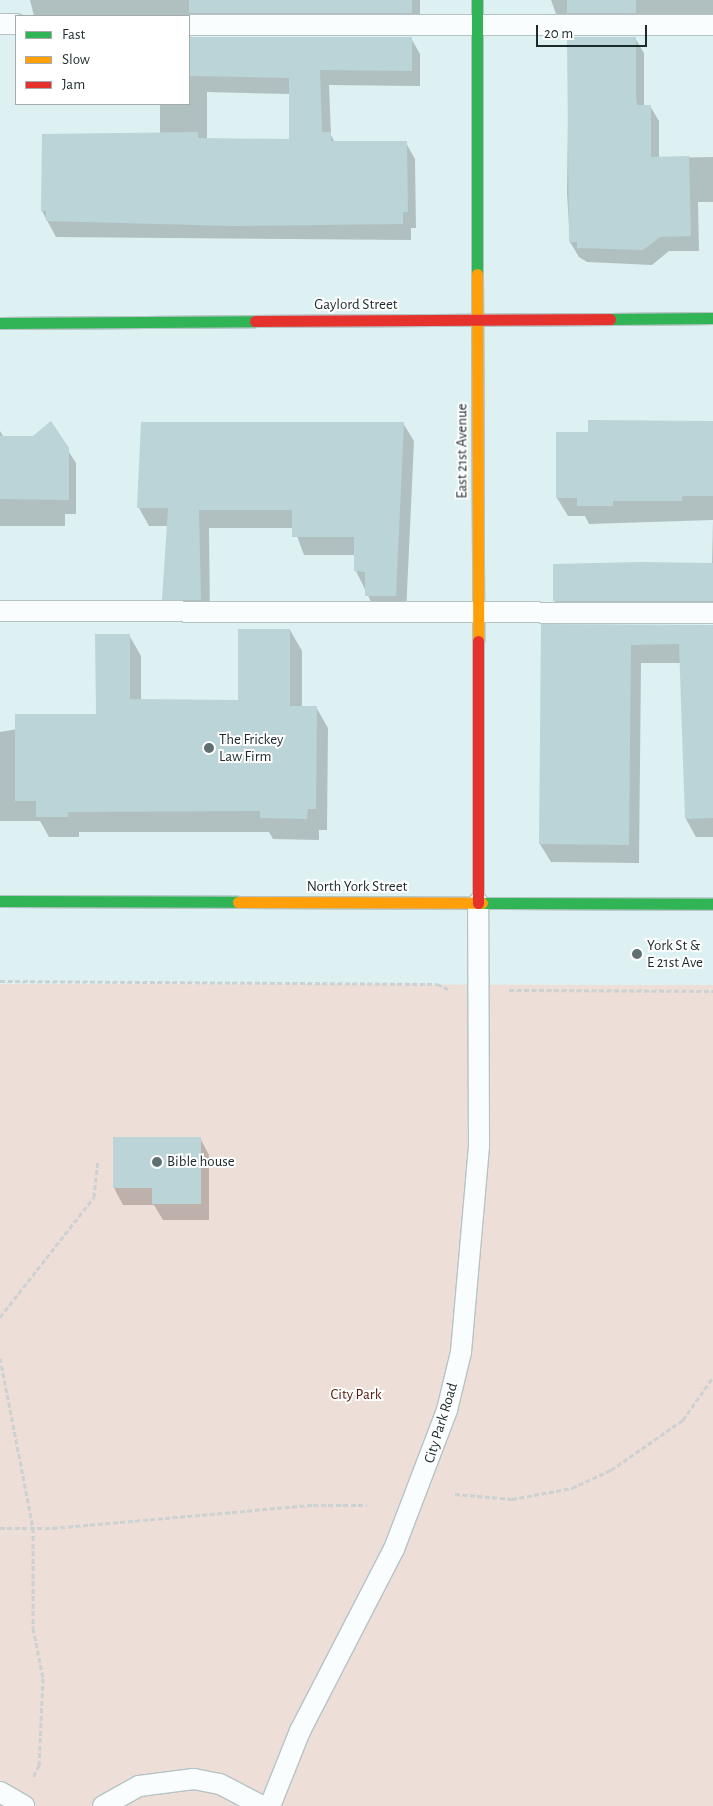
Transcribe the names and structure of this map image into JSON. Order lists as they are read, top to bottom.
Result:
{
  "streets": {
    "street": ["Gaylord Street", "East 21st Avenue", "North York Street"],
    "lane": ["City Park Road"]
  },
  "crossings": [
    ["Gaylord Street", "East 21st Avenue"],
    ["East 21st Avenue", "North York Street"],
    ["East 21st Avenue", "City Park Road"],
    ["North York Street", "City Park Road"]
  ],
  "parks": ["City Park"],
  "places": ["The Frickey Law Firm", "York St & E 21st Ave", "Bible house"],
  "legend": ["Fast", "Slow", "Jam"],
  "scale_bar": "20 m"
}
